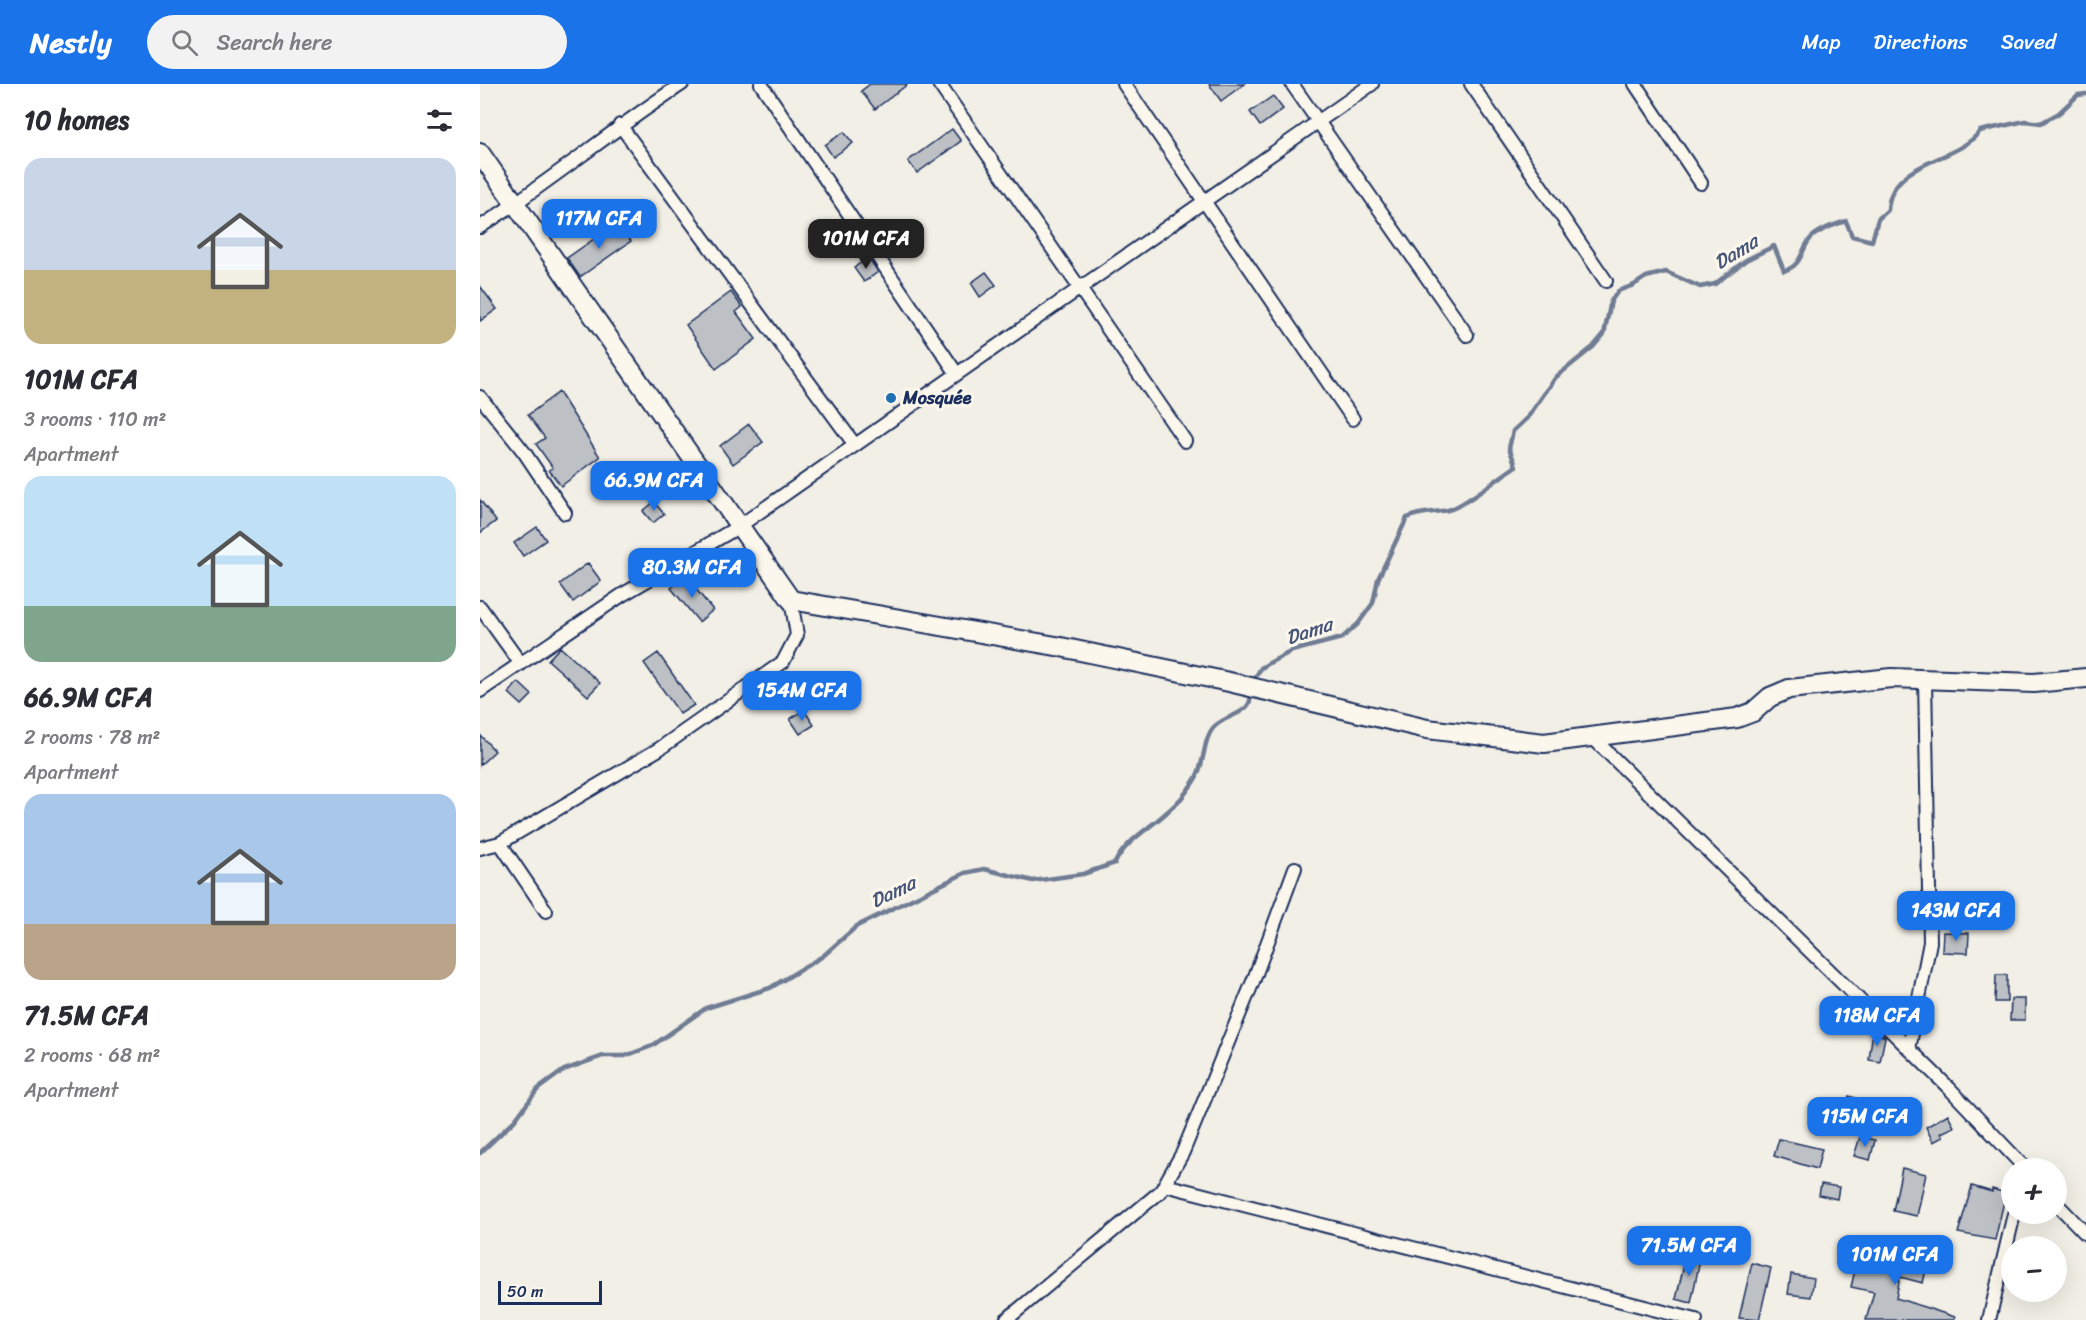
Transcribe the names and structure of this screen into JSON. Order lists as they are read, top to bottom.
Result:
{
  "water": ["Dama"],
  "places": ["Mosquée"],
  "scale_bar": "50 m",
  "page": {
    "header": "Nestly",
    "search": "Search here",
    "nav": ["Map", "Directions", "Saved"],
    "heading": "10 homes",
    "list": [
      {
        "name": "101M CFA",
        "note": "3 rooms · 110 m² · Apartment"
      },
      {
        "name": "66.9M CFA",
        "note": "2 rooms · 78 m² · Apartment"
      },
      {
        "name": "71.5M CFA",
        "note": "2 rooms · 68 m² · Apartment"
      }
    ],
    "price": [
      "117M CFA",
      "101M CFA",
      "66.9M CFA",
      "80.3M CFA",
      "154M CFA",
      "143M CFA",
      "118M CFA",
      "115M CFA",
      "71.5M CFA",
      "101M CFA"
    ],
    "map_buttons": ["+", "−"],
    "scale": "50 m"
  }
}
